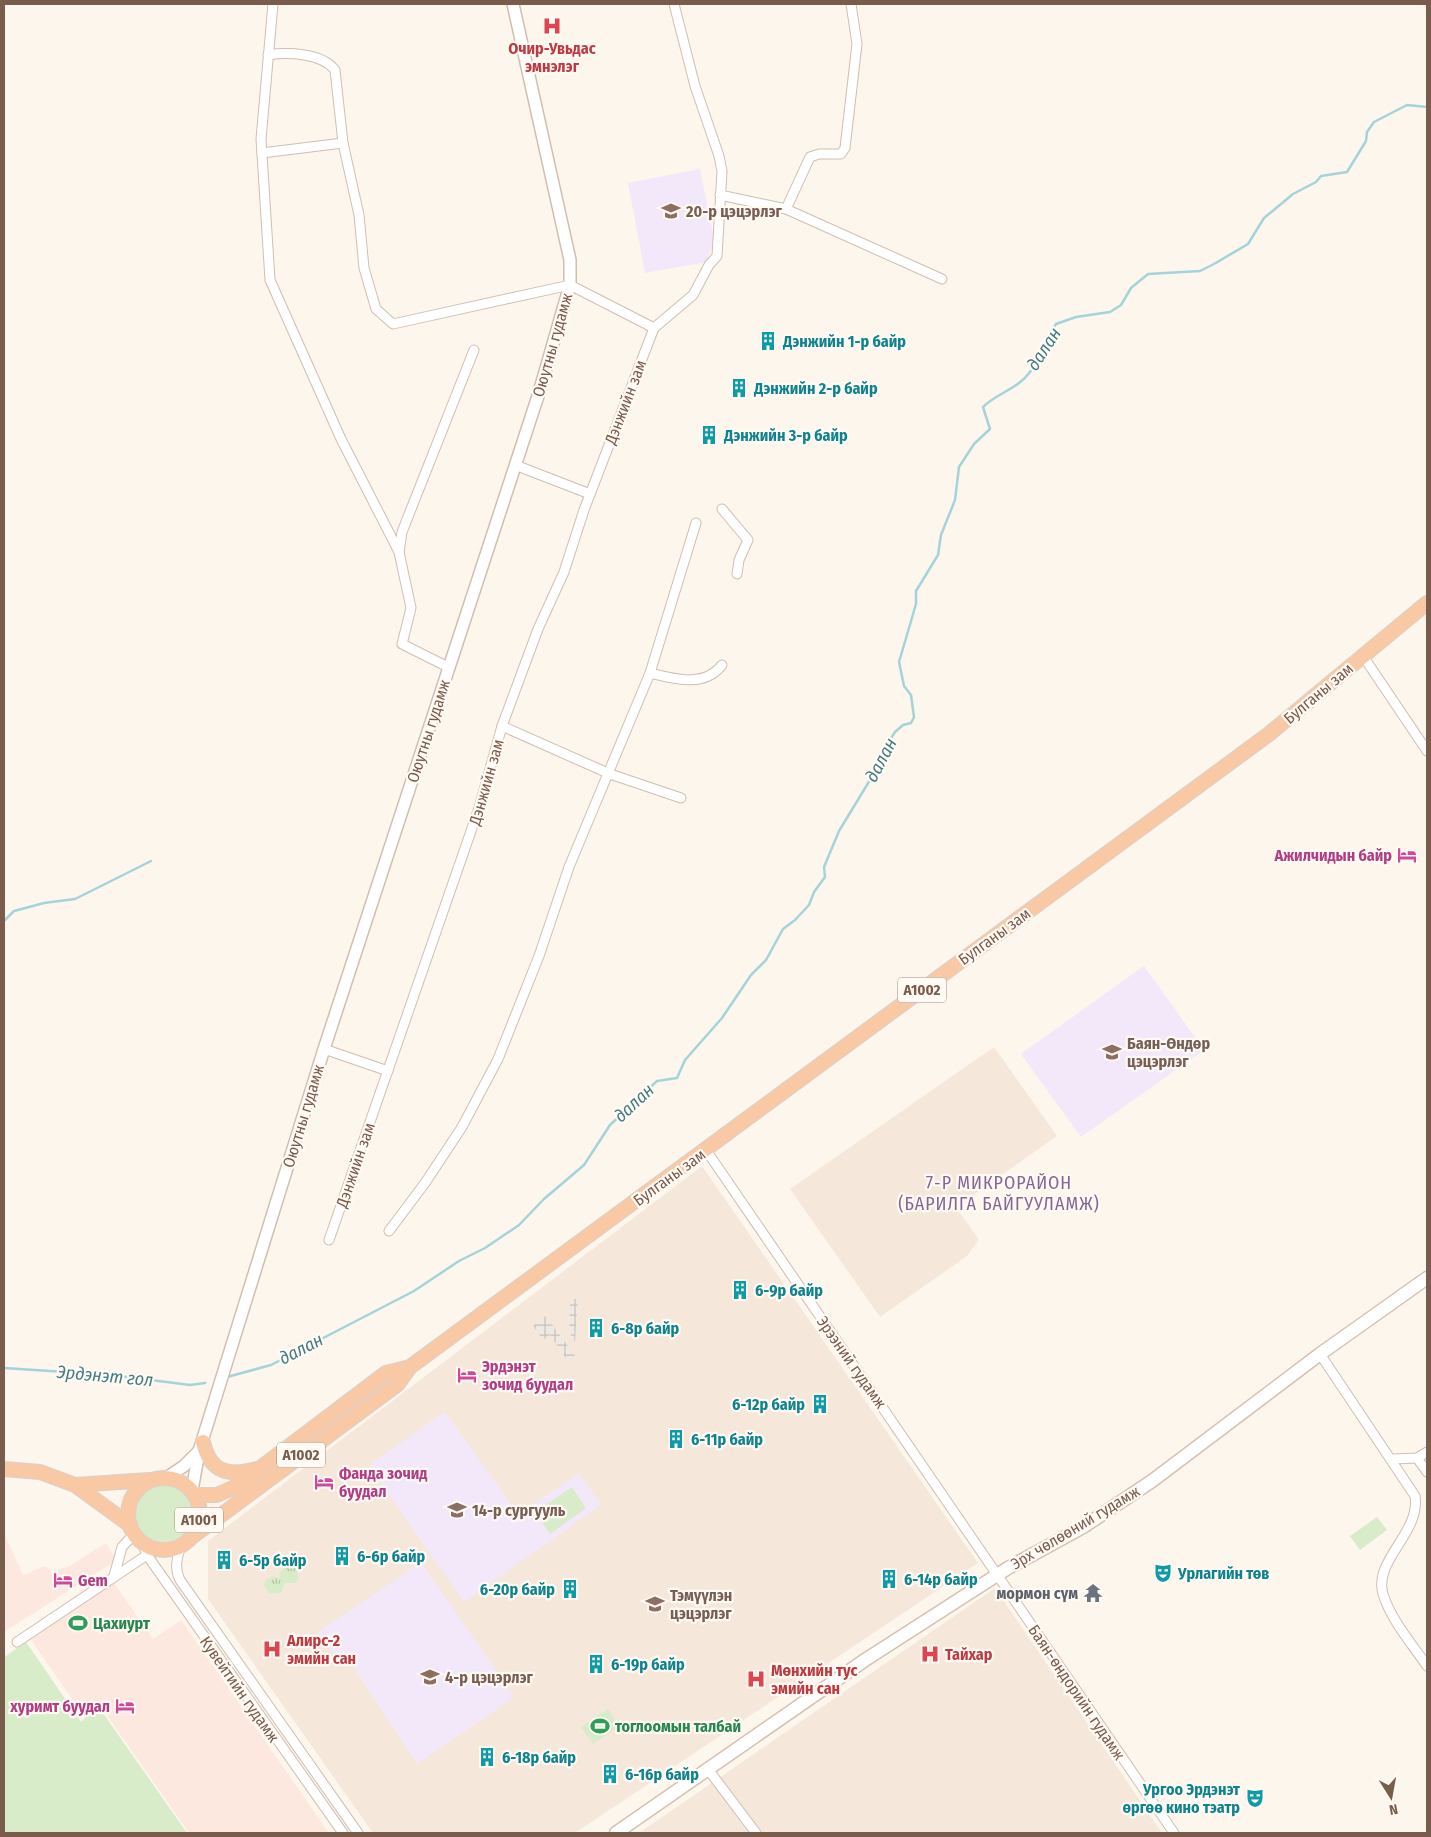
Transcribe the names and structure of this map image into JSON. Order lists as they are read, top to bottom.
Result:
{
  "streets": {
    "highway": ["Булганы зам", "A1002", "A1001"],
    "main road": ["Эрх чөлөөний гудамж"],
    "street": [
      "Оюутны гудамж",
      "Дэнжийн зам",
      "Эрээний гудамж",
      "Кувейтийн гудамж",
      "Баян-өндорийн гудамж"
    ]
  },
  "crossings": [
    ["Оюутны гудамж", "Булганы зам"],
    ["Оюутны гудамж", "A1001"],
    ["Оюутны гудамж", "Кувейтийн гудамж"],
    ["Булганы зам", "Эрээний гудамж"],
    ["Булганы зам", "A1001"],
    ["Булганы зам", "Кувейтийн гудамж"],
    ["Эрээний гудамж", "Эрх чөлөөний гудамж"],
    ["Эрээний гудамж", "Баян-өндорийн гудамж"],
    ["A1001", "Кувейтийн гудамж"],
    ["Эрх чөлөөний гудамж", "Баян-өндорийн гудамж"]
  ],
  "districts": ["7-Р МИКРОРАЙОН (БАРИЛГА БАЙГУУЛАМЖ)"],
  "water": ["далан", "Эрдэнэт гол"],
  "places": {
    "hospital": [
      "Oчир-Увьдас эмнэлэг",
      "Aлирс-2 эмийн сан",
      "Тайхар",
      "Мөнхийн тус эмийн сан"
    ],
    "school or university": [
      "20-р цэцэрлэг",
      "Баян-Өндөр цэцэрлэг",
      "14-р сургууль",
      "Тэмүүлэн цэцэрлэг",
      "4-р цэцэрлэг"
    ],
    "building": [
      "Дэнжийн 1-р байр",
      "Дэнжийн 2-р байр",
      "Дэнжийн 3-р байр",
      "6-9р байр",
      "6-8р байр",
      "6-12р байр",
      "6-11р байр",
      "6-6р байр",
      "6-5р байр",
      "6-14р байр",
      "6-20р байр",
      "6-19р байр",
      "6-18р байр",
      "6-16р байр"
    ],
    "hotel": [
      "Ажилчидын байр",
      "Эрдэнэт зочид буудал",
      "Фанда зочид буудал",
      "Gem",
      "хуримт буудал"
    ],
    "theatre": ["Урлагийн төв", "Ургоо Эрдэнэт өргөө кино тэатр"],
    "temple": ["мормон сүм"],
    "sports": ["Цахиурт", "тоглоомын талбай"]
  },
  "north": "bottom"
}
